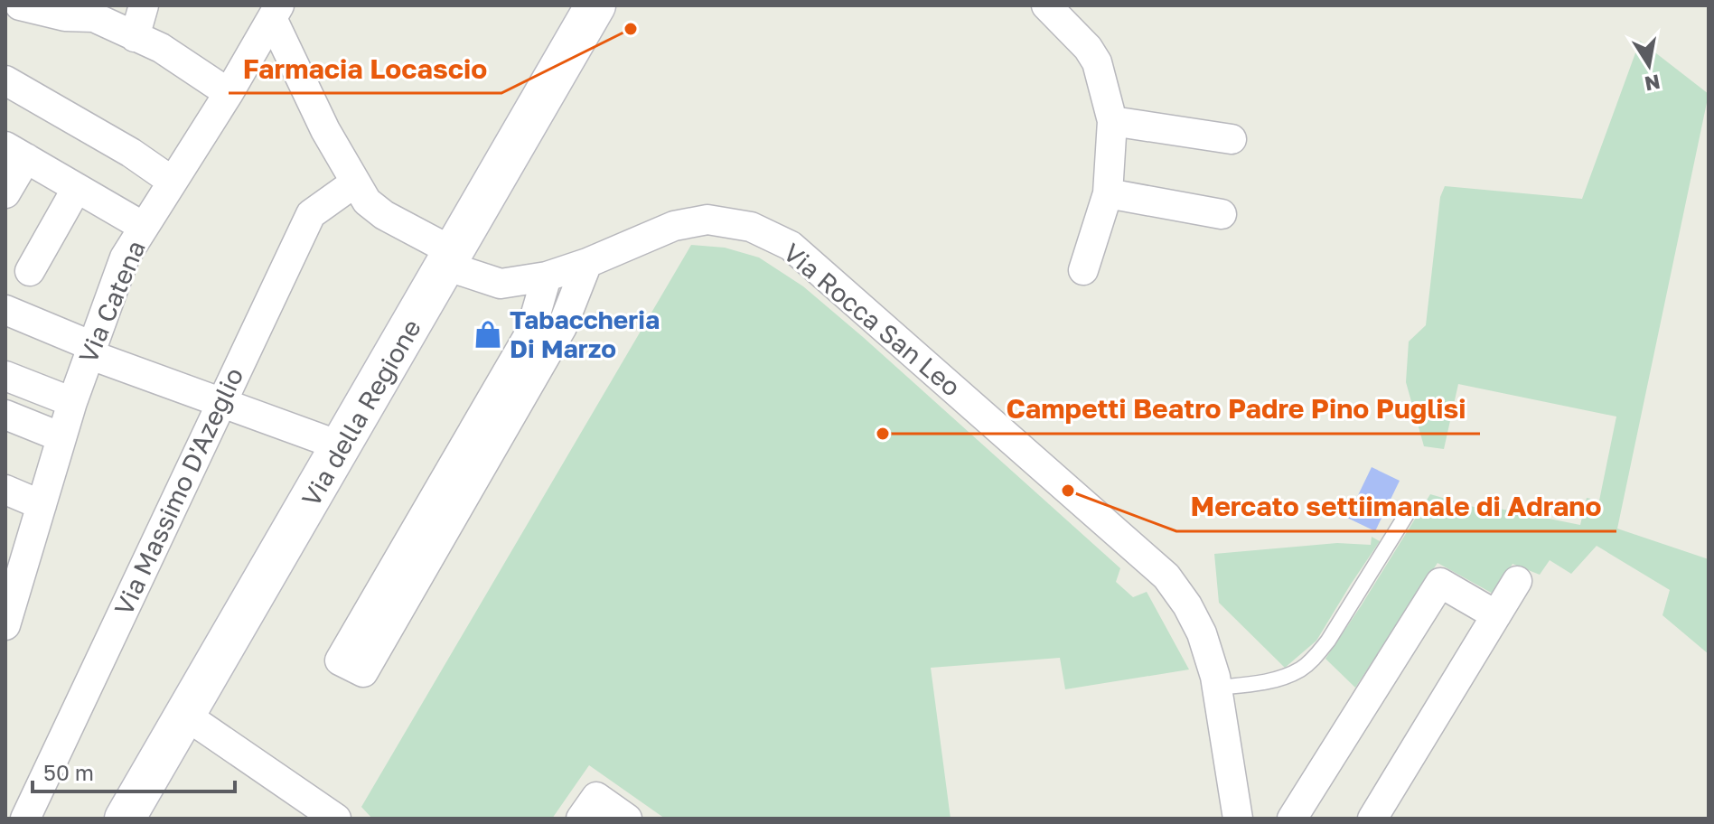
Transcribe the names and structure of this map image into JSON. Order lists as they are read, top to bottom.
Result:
{
  "streets": {
    "main road": ["Via della Regione"],
    "street": ["Via Catena", "Via Rocca San Leo", "Via Massimo D'Azeglio"]
  },
  "crossings": [
    ["Via Catena", "Via Rocca San Leo"],
    ["Via Rocca San Leo", "Via della Regione"],
    ["Via Rocca San Leo", "Via Massimo D'Azeglio"]
  ],
  "places": {
    "other": ["Farmacia Locascio", "Campetti Beatro Padre Pino Puglisi", "Mercato settiimanale di Adrano"],
    "shop": ["Tabaccheria Di Marzo"]
  },
  "scale_bar": "50 m",
  "north": "bottom"
}
